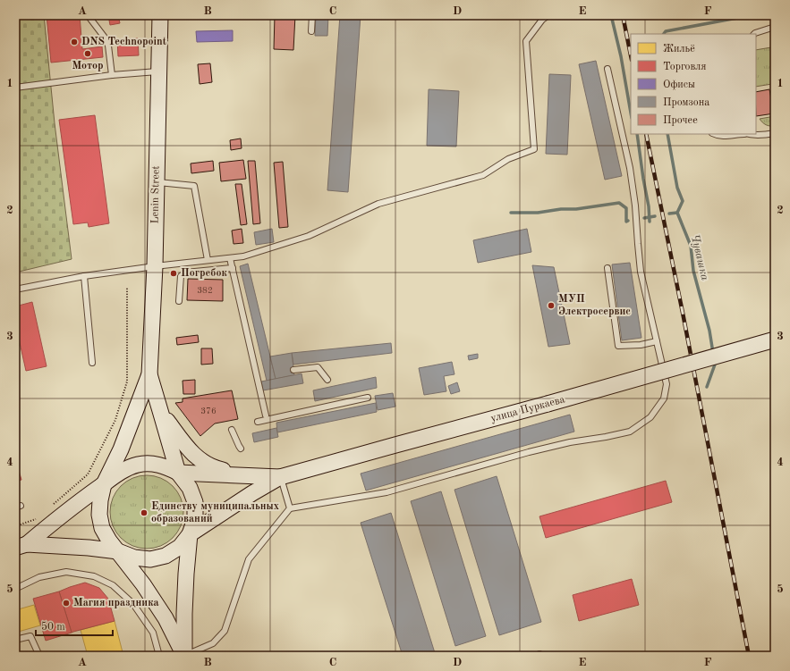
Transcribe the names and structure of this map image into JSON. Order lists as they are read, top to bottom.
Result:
{
  "streets": {
    "main road": ["Lenin Street", "улица Пуркаева"]
  },
  "water": ["Чувашка"],
  "places": [
    "DNS Technopoint",
    "Мотор",
    "Погребок",
    "МУП Электросервис",
    "Единству муниципальных образований",
    "Магия праздника"
  ],
  "house_numbers": ["382", "376"],
  "legend": [
    "Жильё",
    "Торговля",
    "Офисы",
    "Промзона",
    "Прочее"
  ],
  "scale_bar": "50 m",
  "grid": {
    "columns": [
      "A",
      "B",
      "C",
      "D",
      "E",
      "F"
    ],
    "rows": [
      "1",
      "2",
      "3",
      "4",
      "5"
    ]
  }
}
